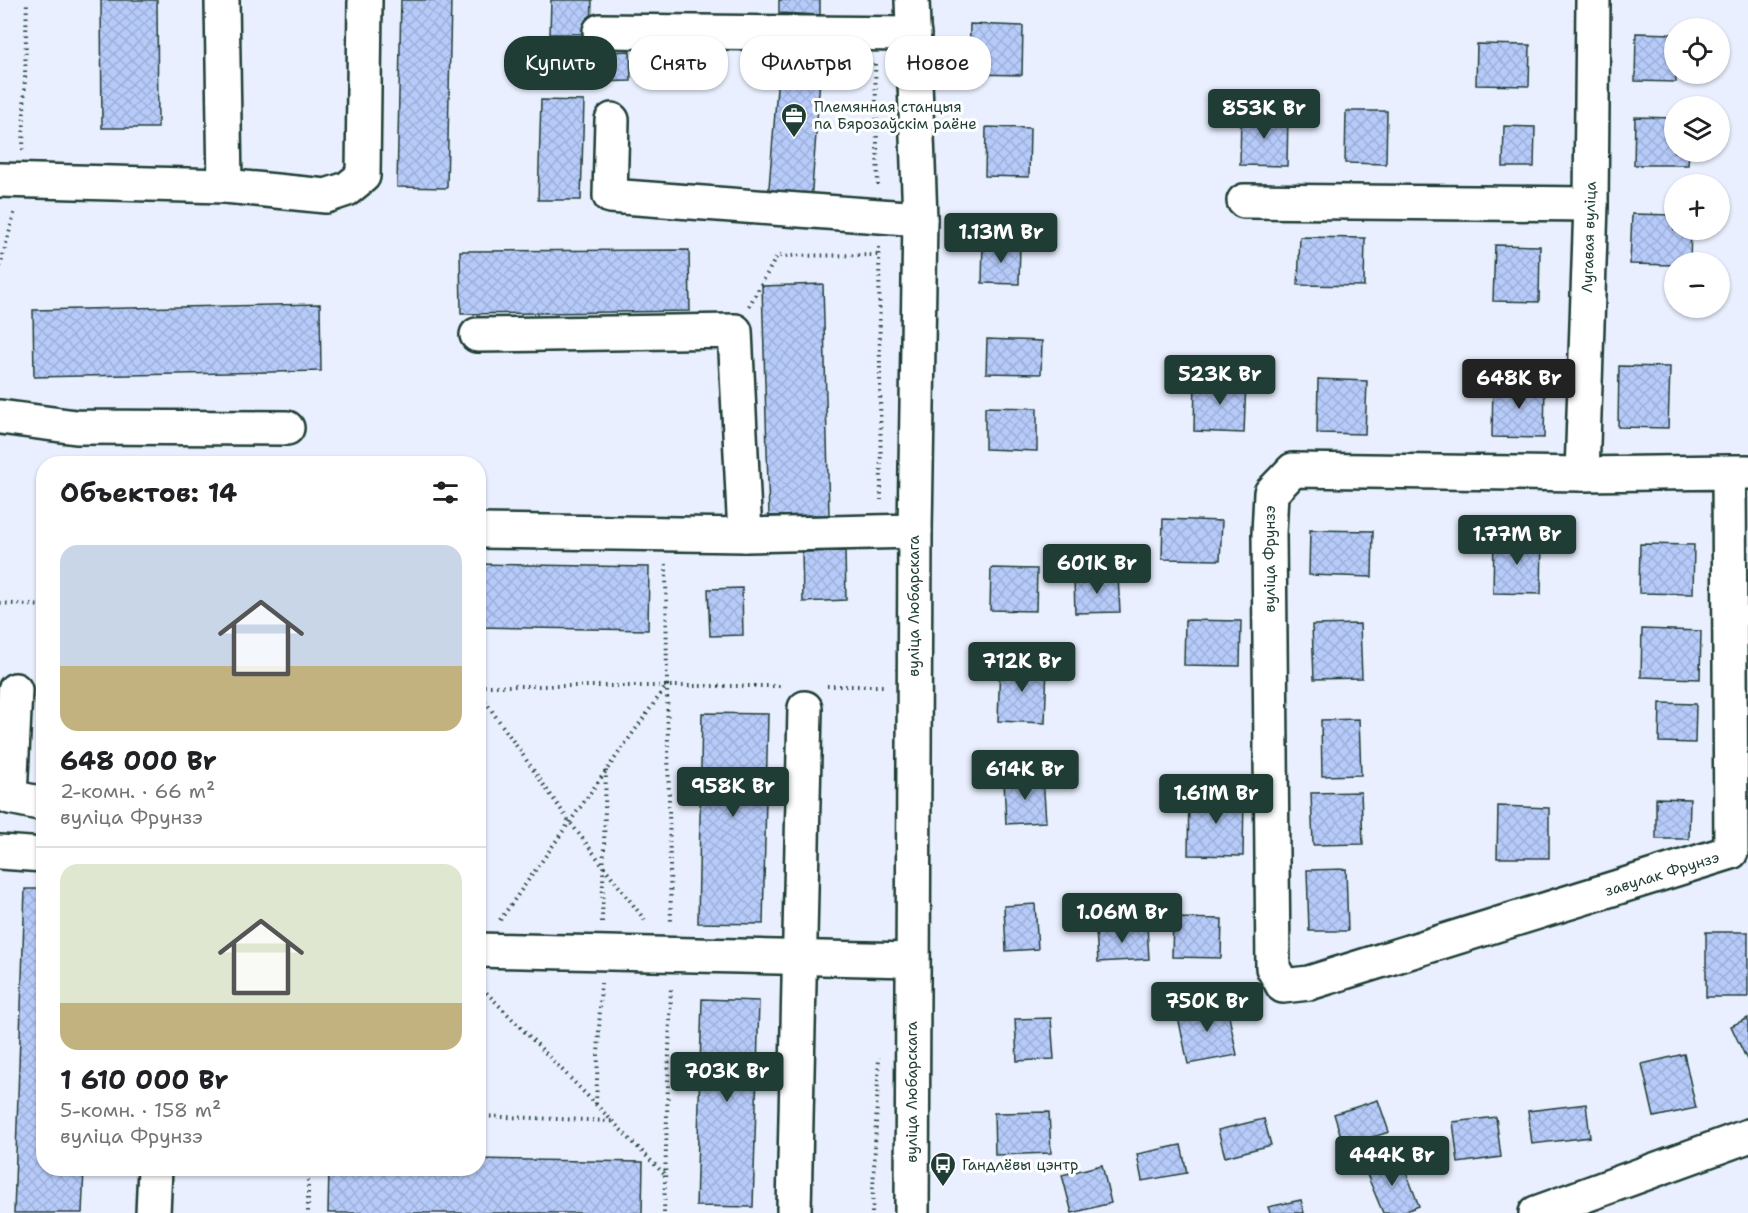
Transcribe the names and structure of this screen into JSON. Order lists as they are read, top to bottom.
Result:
{
  "streets": {
    "street": [
      "Лугавая вуліца",
      "вуліца Фрунзэ",
      "вуліца Любарскага",
      "завулак Фрунзэ"
    ]
  },
  "crossings": [
    ["Лугавая вуліца", "вуліца Фрунзэ"],
    ["вуліца Фрунзэ", "завулак Фрунзэ"]
  ],
  "places": {
    "office": ["Племянная станцыя па Бярозаўскім раёне"],
    "bus stop": ["Гандлёвы цэнтр"]
  },
  "page": {
    "map_buttons": ["+", "−"],
    "chip": [
      "Купить",
      "Снять",
      "Фильтры",
      "Новое"
    ],
    "price": [
      "853K Br",
      "1.13M Br",
      "523K Br",
      "648K Br",
      "1.77M Br",
      "601K Br",
      "712K Br",
      "614K Br",
      "958K Br",
      "1.61M Br",
      "1.06M Br",
      "750K Br",
      "703K Br",
      "444K Br"
    ],
    "heading": "Объектов: 14",
    "list": [
      {
        "name": "648 000 Br",
        "note": "2-комн. · 66 m² · вуліца Фрунзэ"
      },
      {
        "name": "1 610 000 Br",
        "note": "5-комн. · 158 m² · вуліца Фрунзэ"
      }
    ]
  }
}
